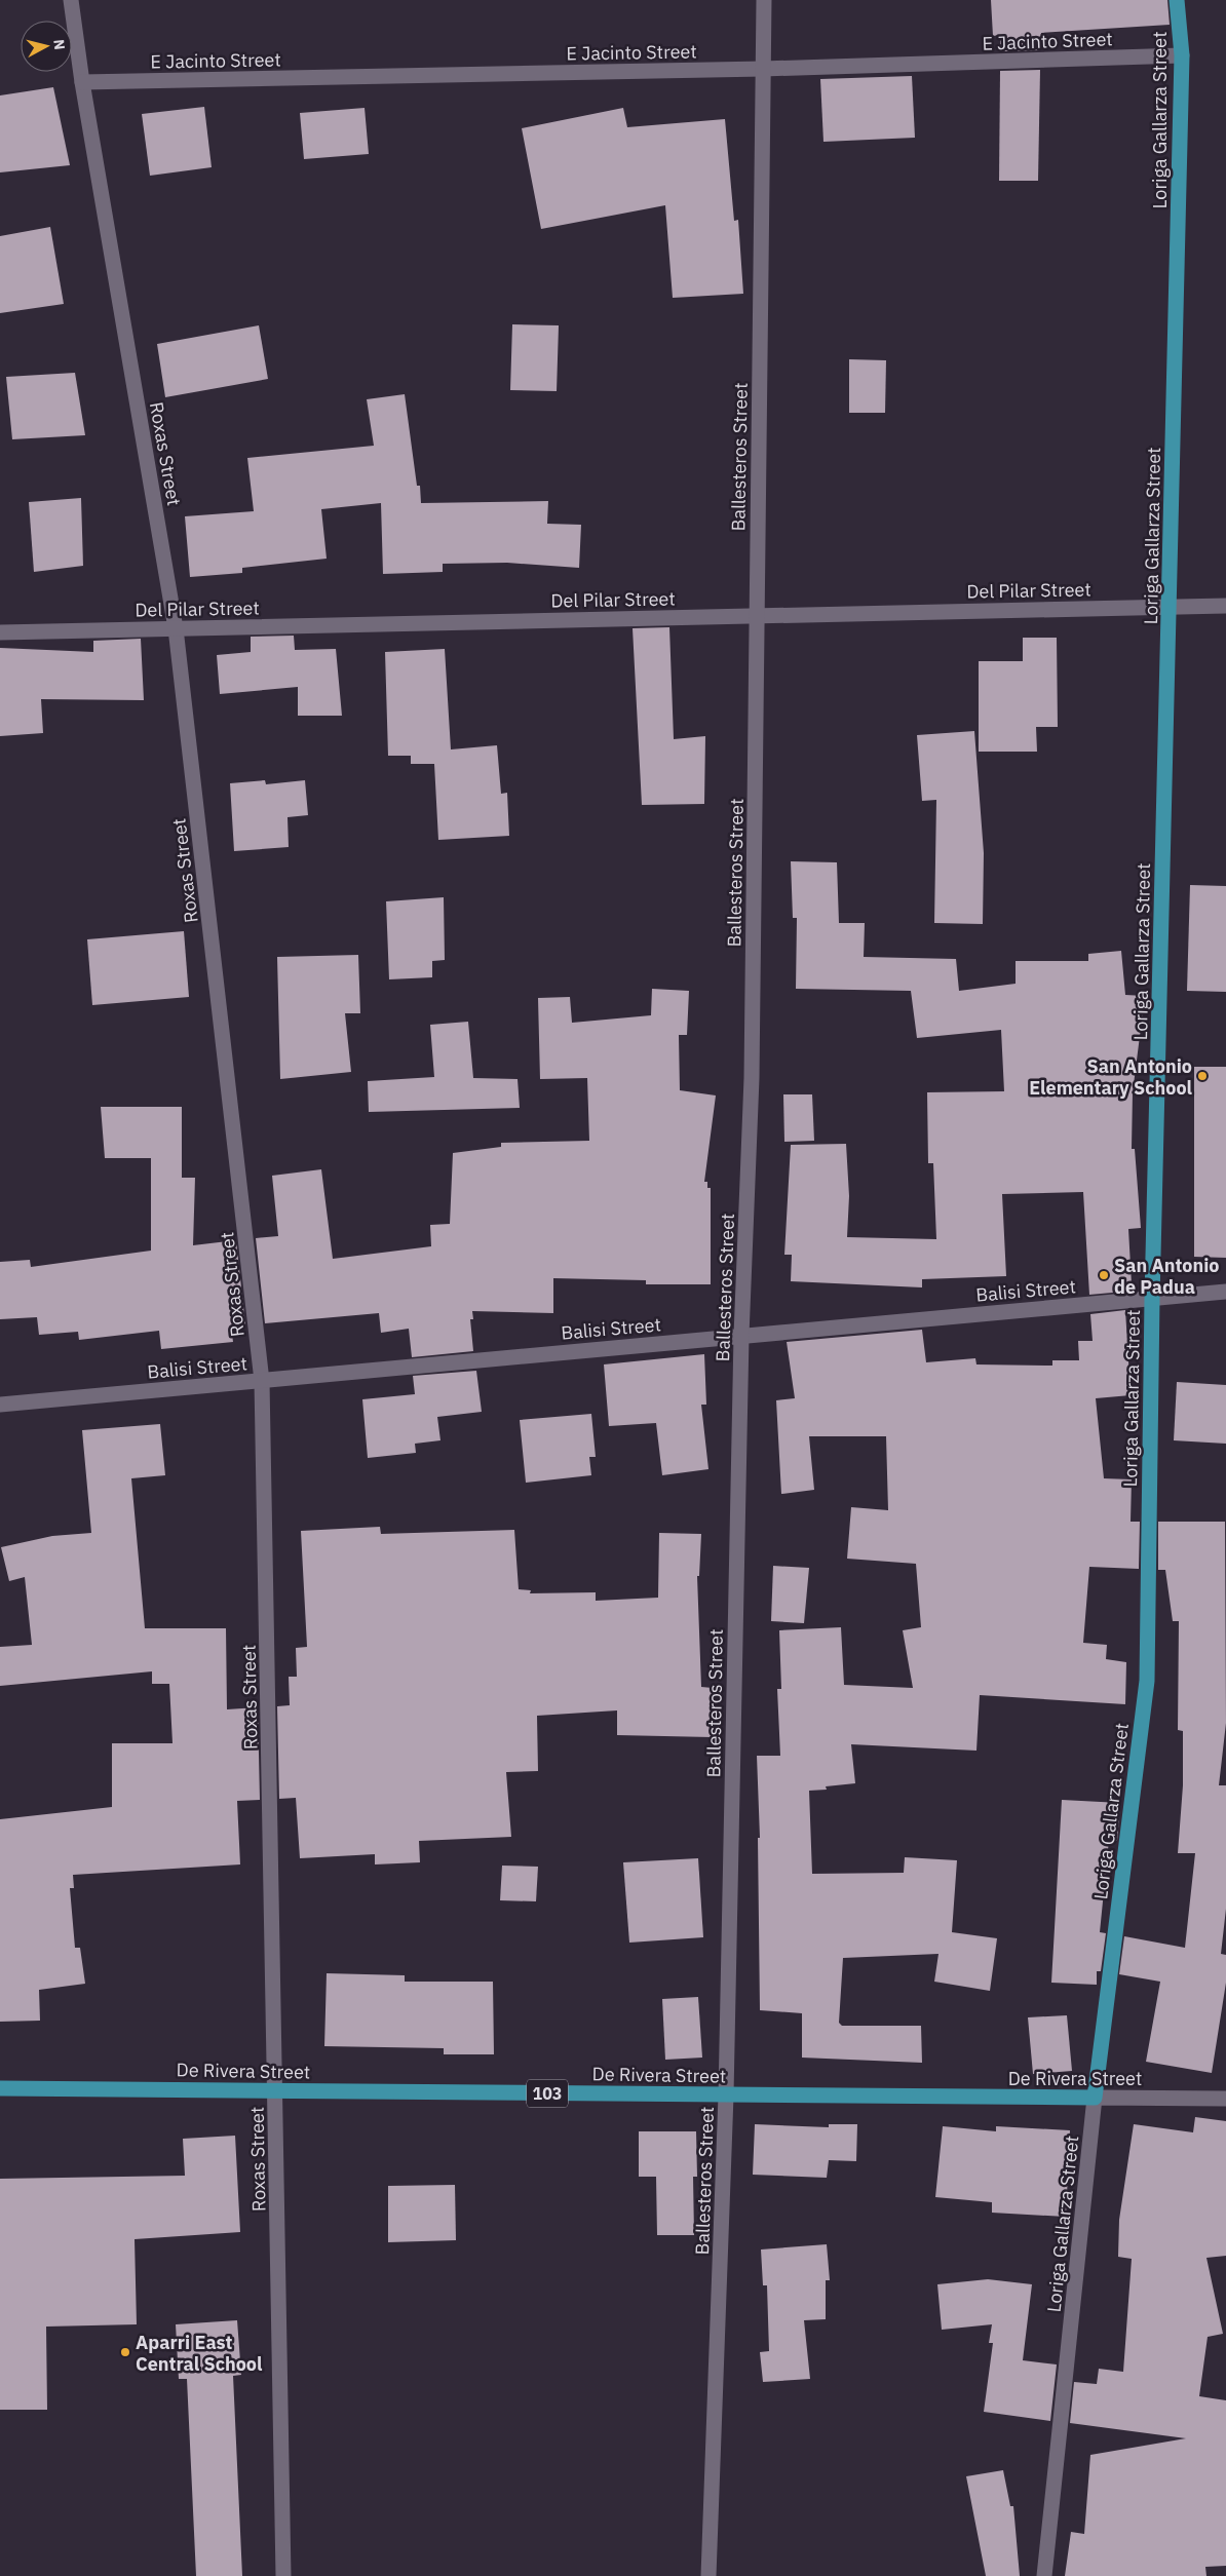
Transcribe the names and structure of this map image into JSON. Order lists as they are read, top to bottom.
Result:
{
  "streets": {
    "main road": ["Loriga Gallarza Street", "De Rivera Street", "103"],
    "street": [
      "E Jacinto Street",
      "Roxas Street",
      "Ballesteros Street",
      "Del Pilar Street",
      "Balisi Street"
    ]
  },
  "crossings": [
    ["E Jacinto Street", "Loriga Gallarza Street"],
    ["E Jacinto Street", "Roxas Street"],
    ["E Jacinto Street", "Ballesteros Street"],
    ["Loriga Gallarza Street", "Del Pilar Street"],
    ["Loriga Gallarza Street", "Balisi Street"],
    ["Loriga Gallarza Street", "De Rivera Street"],
    ["Roxas Street", "Del Pilar Street"],
    ["Roxas Street", "Balisi Street"],
    ["Roxas Street", "De Rivera Street"],
    ["Ballesteros Street", "Del Pilar Street"],
    ["Ballesteros Street", "Balisi Street"],
    ["Ballesteros Street", "De Rivera Street"]
  ],
  "places": ["San Antonio Elementary School", "San Antonio de Padua", "Aparri East Central School"],
  "north": "right"
}
